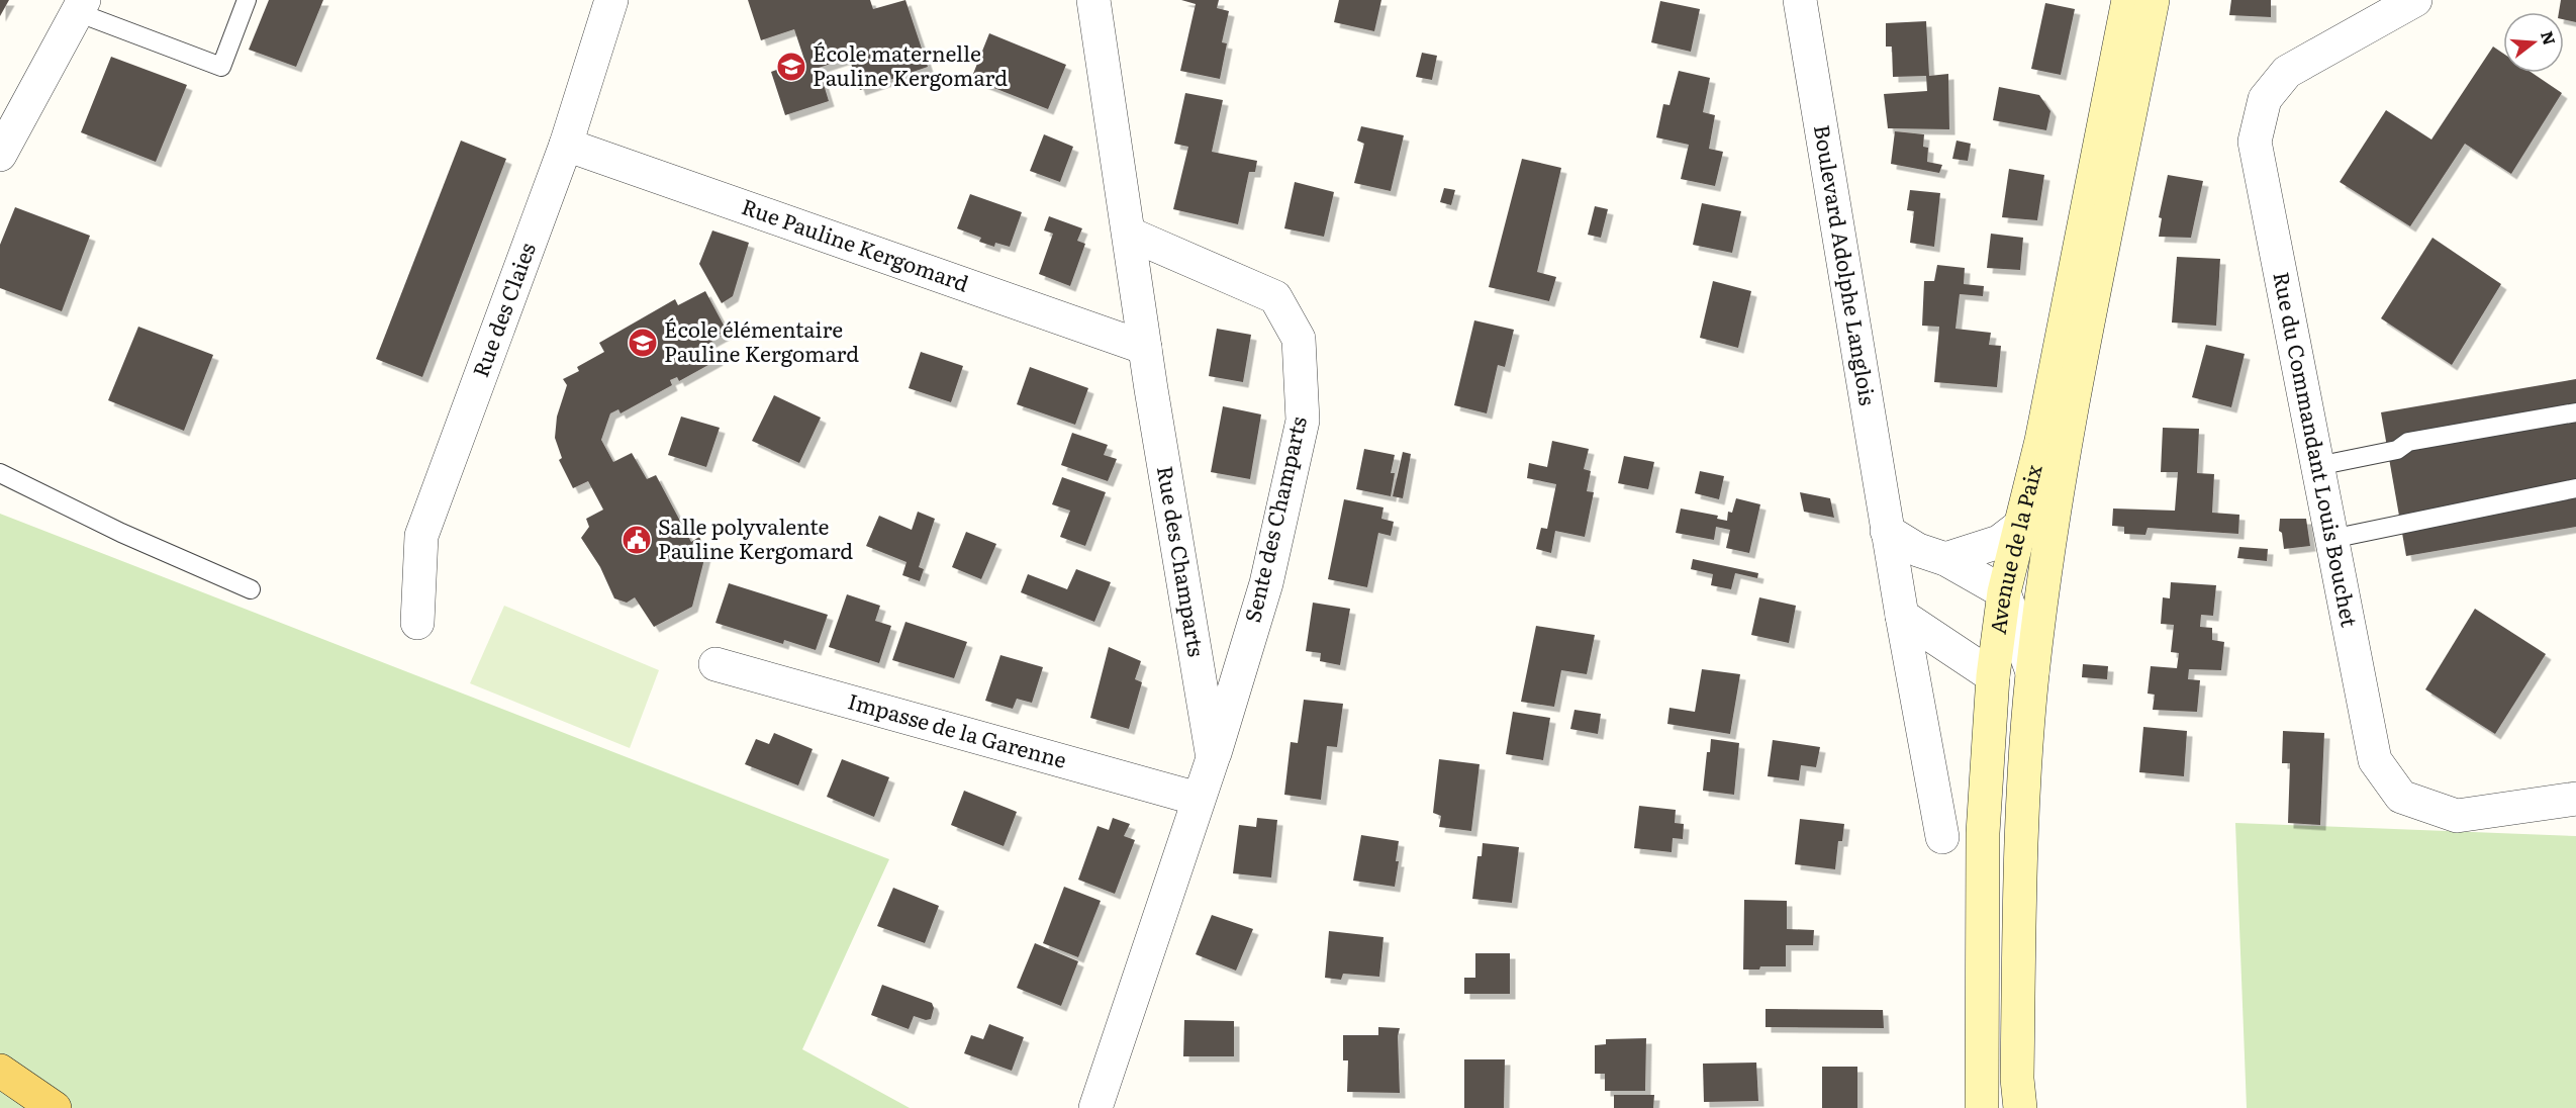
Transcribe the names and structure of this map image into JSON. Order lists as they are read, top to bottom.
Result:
{
  "streets": {
    "street": [
      "Rue Pauline Kergomard",
      "Boulevard Adolphe Langlois",
      "Rue des Claies",
      "Rue du Commandant Louis Bouchet",
      "Sente des Champarts",
      "Avenue de la Paix",
      "Rue des Champarts",
      "Impasse de la Garenne"
    ]
  },
  "crossings": [
    ["Rue Pauline Kergomard", "Rue des Claies"],
    ["Rue Pauline Kergomard", "Rue des Champarts"],
    ["Sente des Champarts", "Rue des Champarts"]
  ],
  "places": {
    "school or university": ["École maternelle Pauline Kergomard", "École élémentaire Pauline Kergomard"],
    "public building": ["Salle polyvalente Pauline Kergomard"]
  },
  "north": "right"
}
